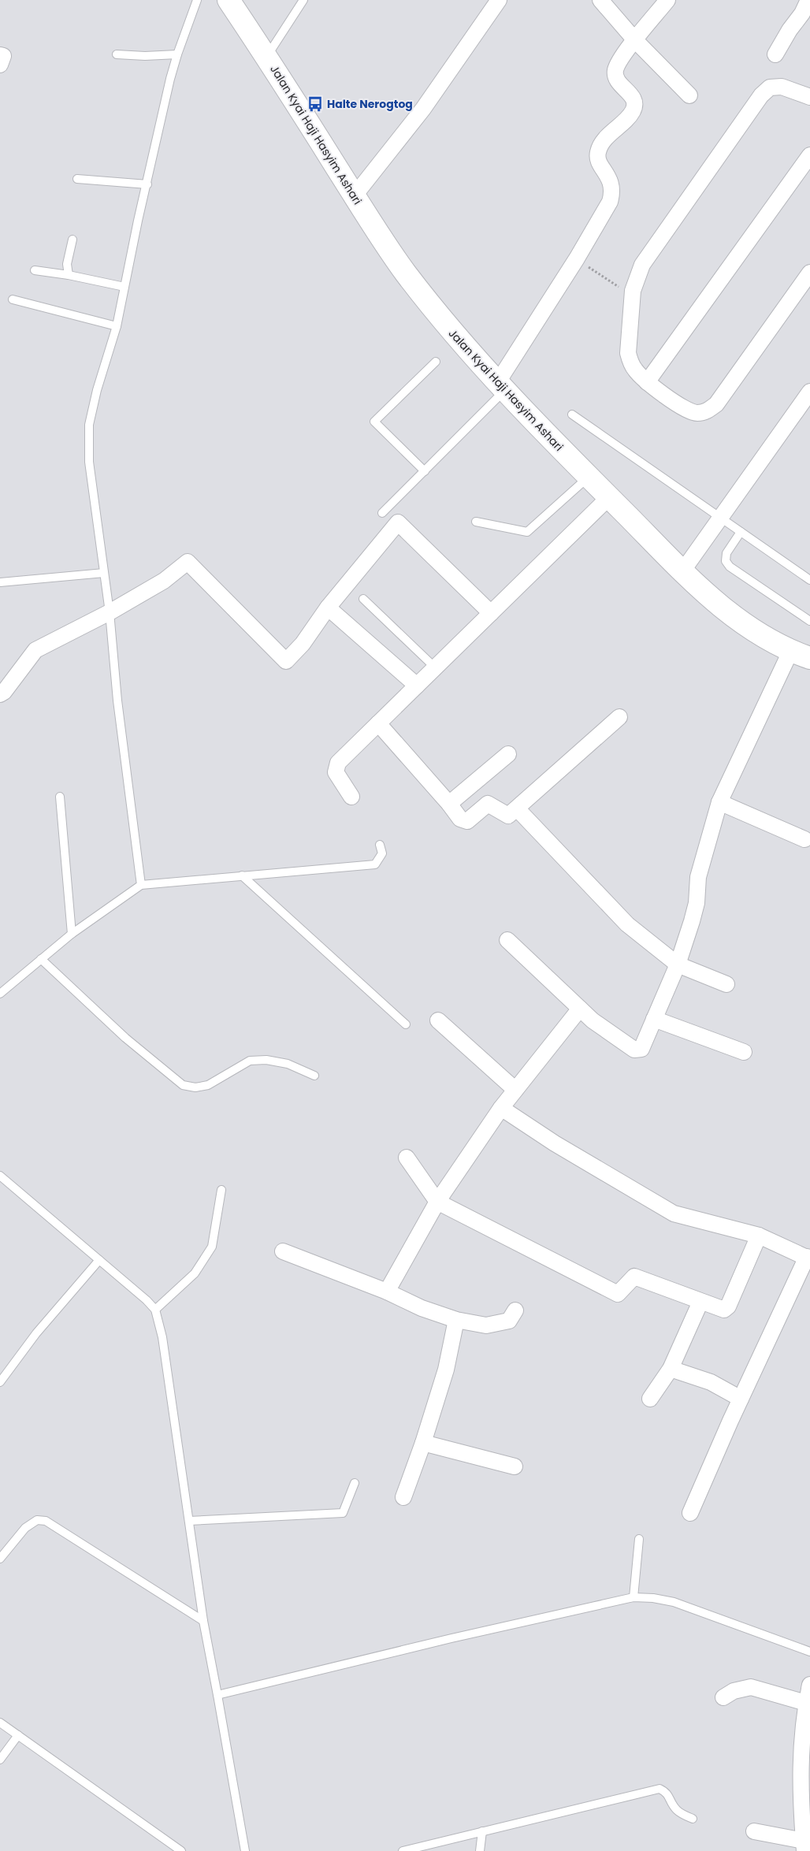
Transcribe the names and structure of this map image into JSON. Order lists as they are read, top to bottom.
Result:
{
  "streets": {
    "main road": ["Jalan Kyai Haji Hasyim Ashari"]
  },
  "places": {
    "bus stop": ["Halte Nerogtog"]
  }
}
